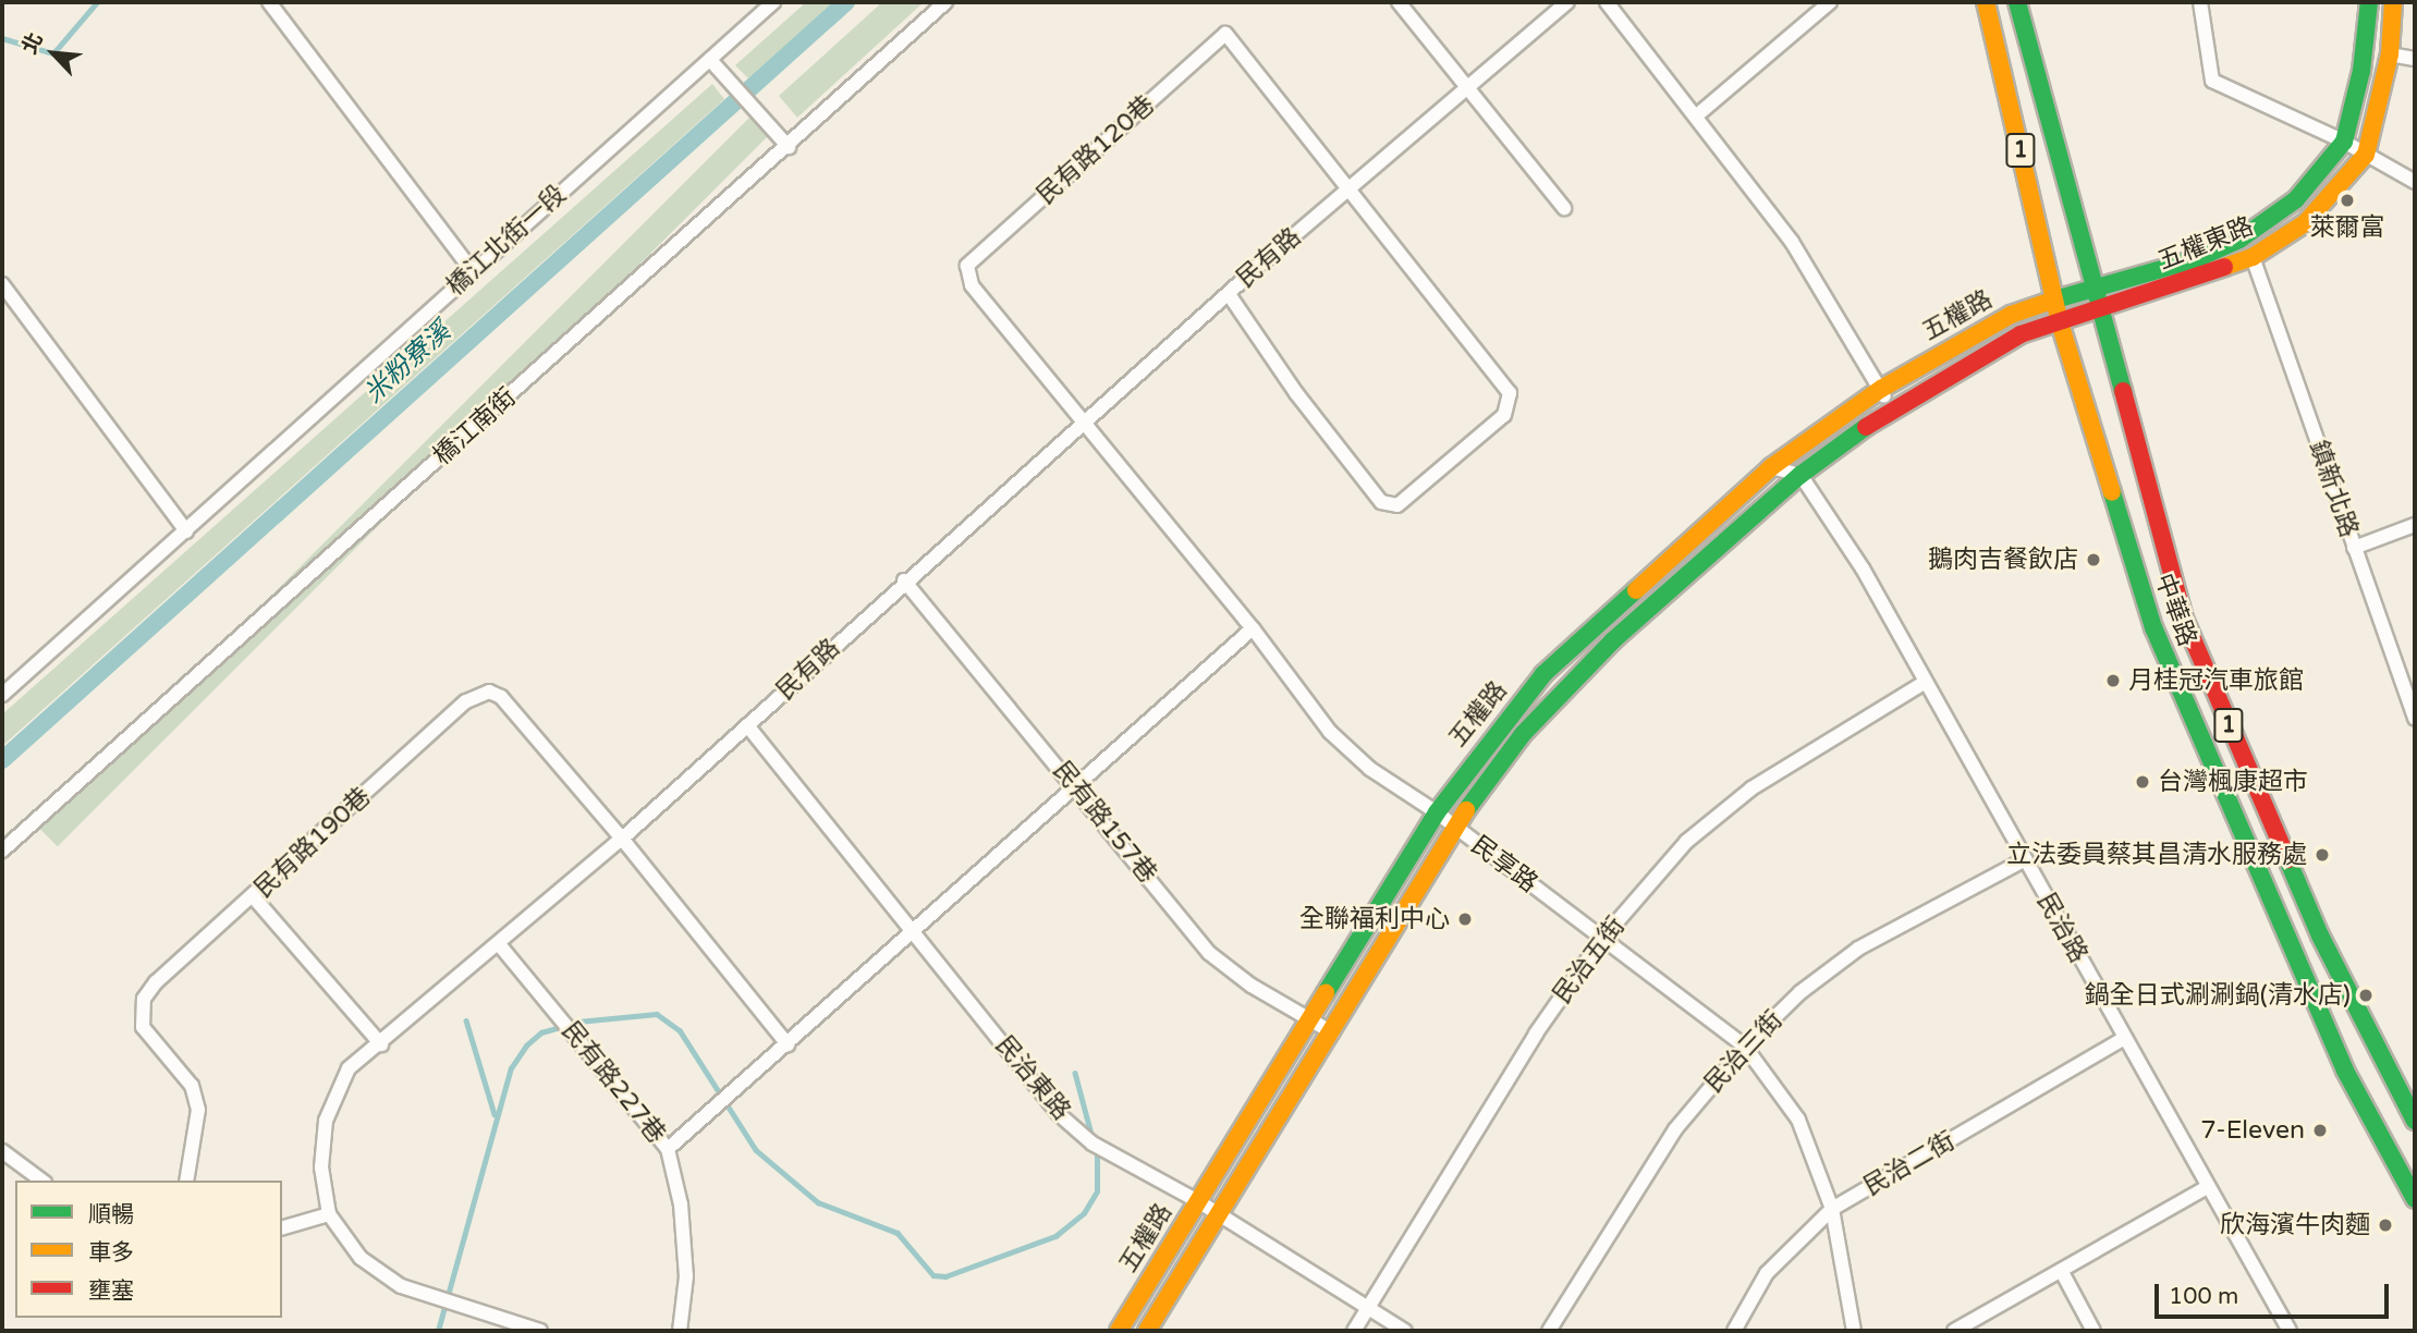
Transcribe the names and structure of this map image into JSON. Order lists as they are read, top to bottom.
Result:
{
  "streets": {
    "street": [
      "民有路120巷",
      "1",
      "橋江北街一段",
      "五權東路",
      "民有路",
      "五權路",
      "橋江南街",
      "鎮新北路",
      "中華路",
      "民有路157巷",
      "民有路190巷",
      "民享路",
      "民治路",
      "民治五街",
      "民治三街",
      "民治東路",
      "民有路227巷",
      "民治二街"
    ]
  },
  "crossings": [
    ["民有路120巷", "民有路"],
    ["民有路120巷", "民享路"],
    ["五權東路", "五權路"],
    ["五權東路", "鎮新北路"],
    ["五權東路", "中華路"],
    ["民有路", "民有路157巷"],
    ["民有路", "民有路190巷"],
    ["民有路", "民享路"],
    ["民有路", "民治東路"],
    ["民有路", "民有路227巷"],
    ["五權路", "中華路"],
    ["五權路", "民有路157巷"],
    ["五權路", "民享路"],
    ["五權路", "民治路"],
    ["五權路", "民治東路"],
    ["民享路", "民治五街"],
    ["民享路", "民治三街"],
    ["民享路", "民治二街"],
    ["民治路", "民治五街"],
    ["民治路", "民治三街"],
    ["民治路", "民治二街"],
    ["民治五街", "民治東路"]
  ],
  "water": ["米粉寮溪"],
  "places": [
    "萊爾富",
    "鵝肉吉餐飲店",
    "月桂冠汽車旅館",
    "台灣楓康超市",
    "立法委員蔡其昌清水服務處",
    "全聯福利中心",
    "鍋全日式涮涮鍋(清水店)",
    "7-Eleven",
    "欣海濱牛肉麵"
  ],
  "legend": ["順暢", "車多", "壅塞"],
  "scale_bar": "100 m",
  "north": "top left"
}
